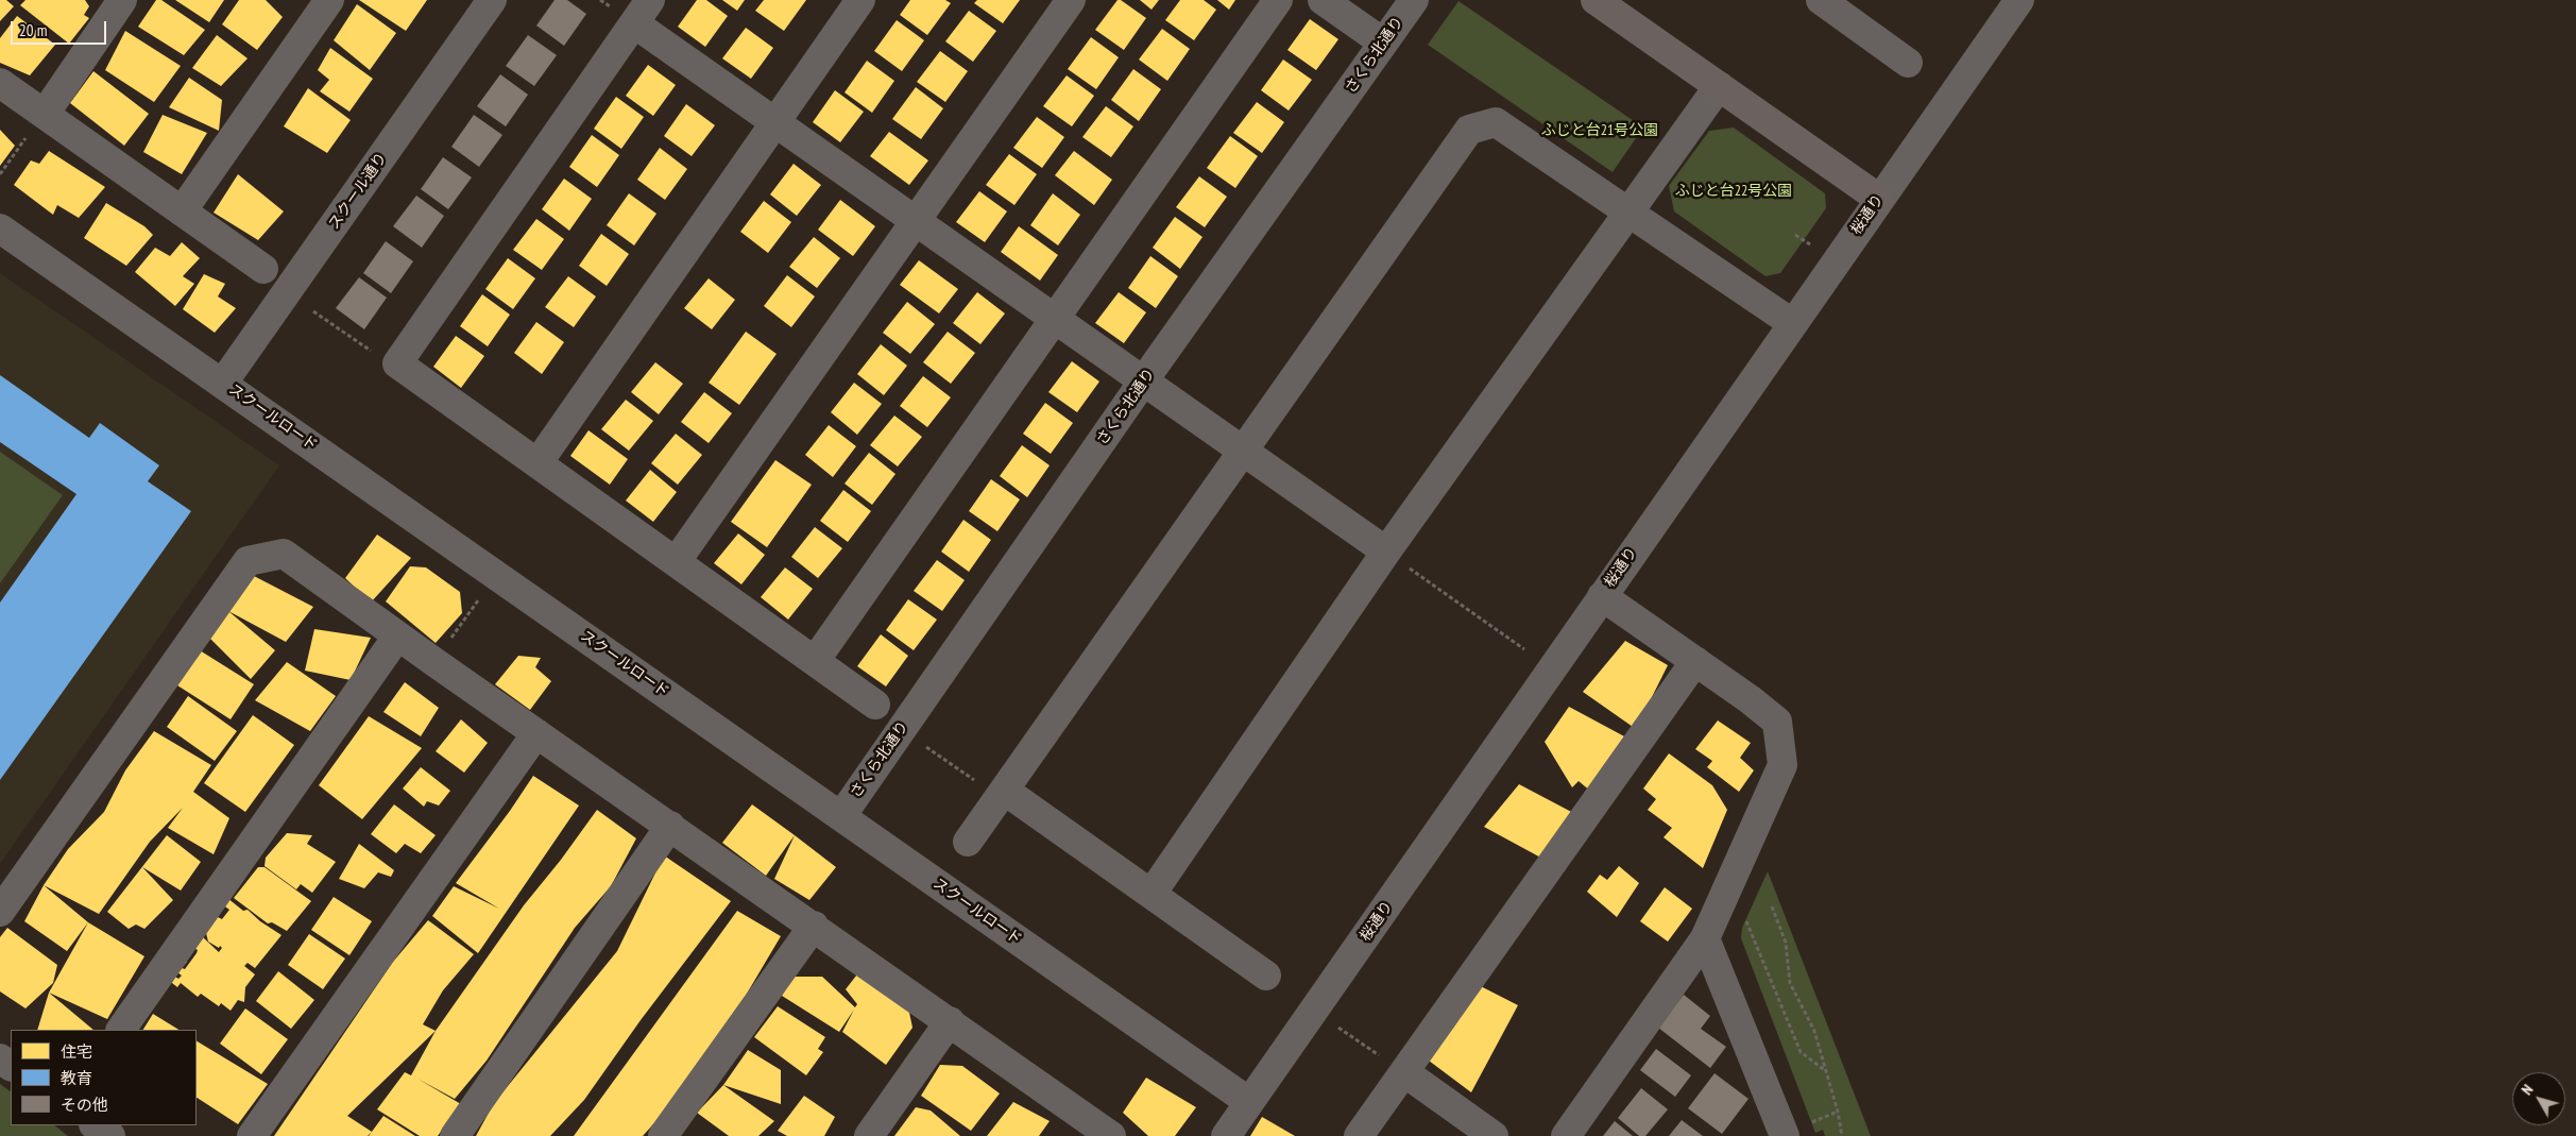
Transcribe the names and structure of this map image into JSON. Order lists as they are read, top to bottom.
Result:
{
  "streets": {
    "street": [
      "さくら北通り",
      "スクール通り",
      "桜通り",
      "スクールロード"
    ]
  },
  "crossings": [
    ["さくら北通り", "スクールロード"],
    ["スクール通り", "スクールロード"],
    ["桜通り", "スクールロード"]
  ],
  "parks": ["ふじと台21号公園", "ふじと台22号公園"],
  "legend": ["住宅", "教育", "その他"],
  "scale_bar": "20 m",
  "north": "top left"
}
